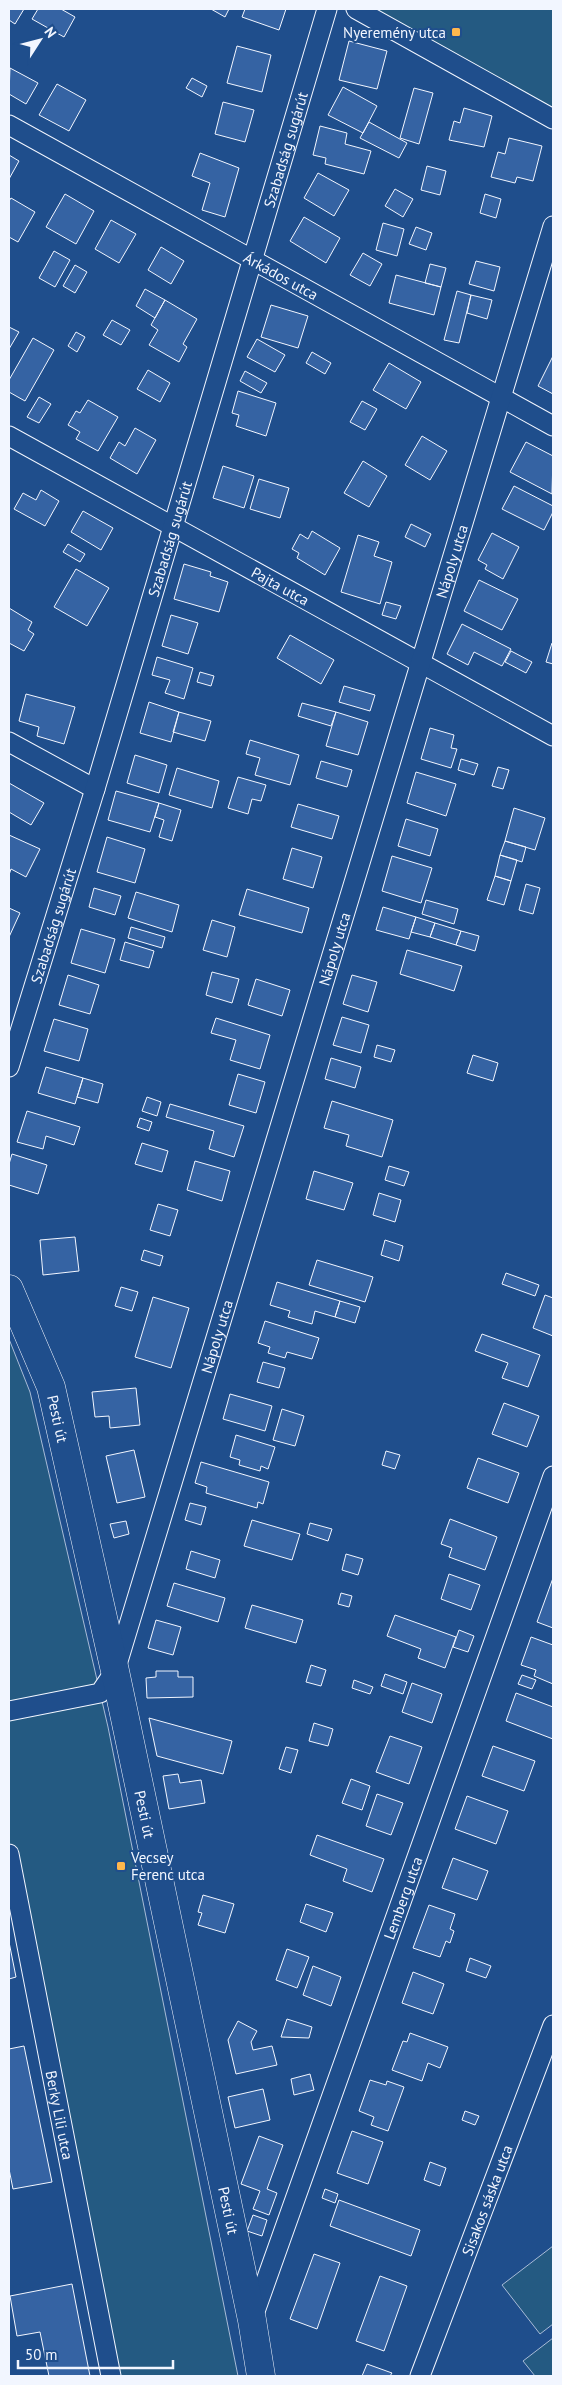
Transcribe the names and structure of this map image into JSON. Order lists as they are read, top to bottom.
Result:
{
  "streets": {
    "main road": ["Pesti út"],
    "street": [
      "Szabadság sugárút",
      "Árkádos utca",
      "Nápoly utca",
      "Pajta utca",
      "Lemberg utca",
      "Berky Lili utca",
      "Sisakos sáska utca"
    ]
  },
  "crossings": [
    ["Szabadság sugárút", "Árkádos utca"],
    ["Szabadság sugárút", "Pajta utca"],
    ["Árkádos utca", "Nápoly utca"],
    ["Nápoly utca", "Pajta utca"],
    ["Nápoly utca", "Pesti út"],
    ["Pesti út", "Lemberg utca"]
  ],
  "places": {
    "transit": ["Nyeremény utca", "Vecsey Ferenc utca"]
  },
  "scale_bar": "50 m",
  "north": "top right"
}
